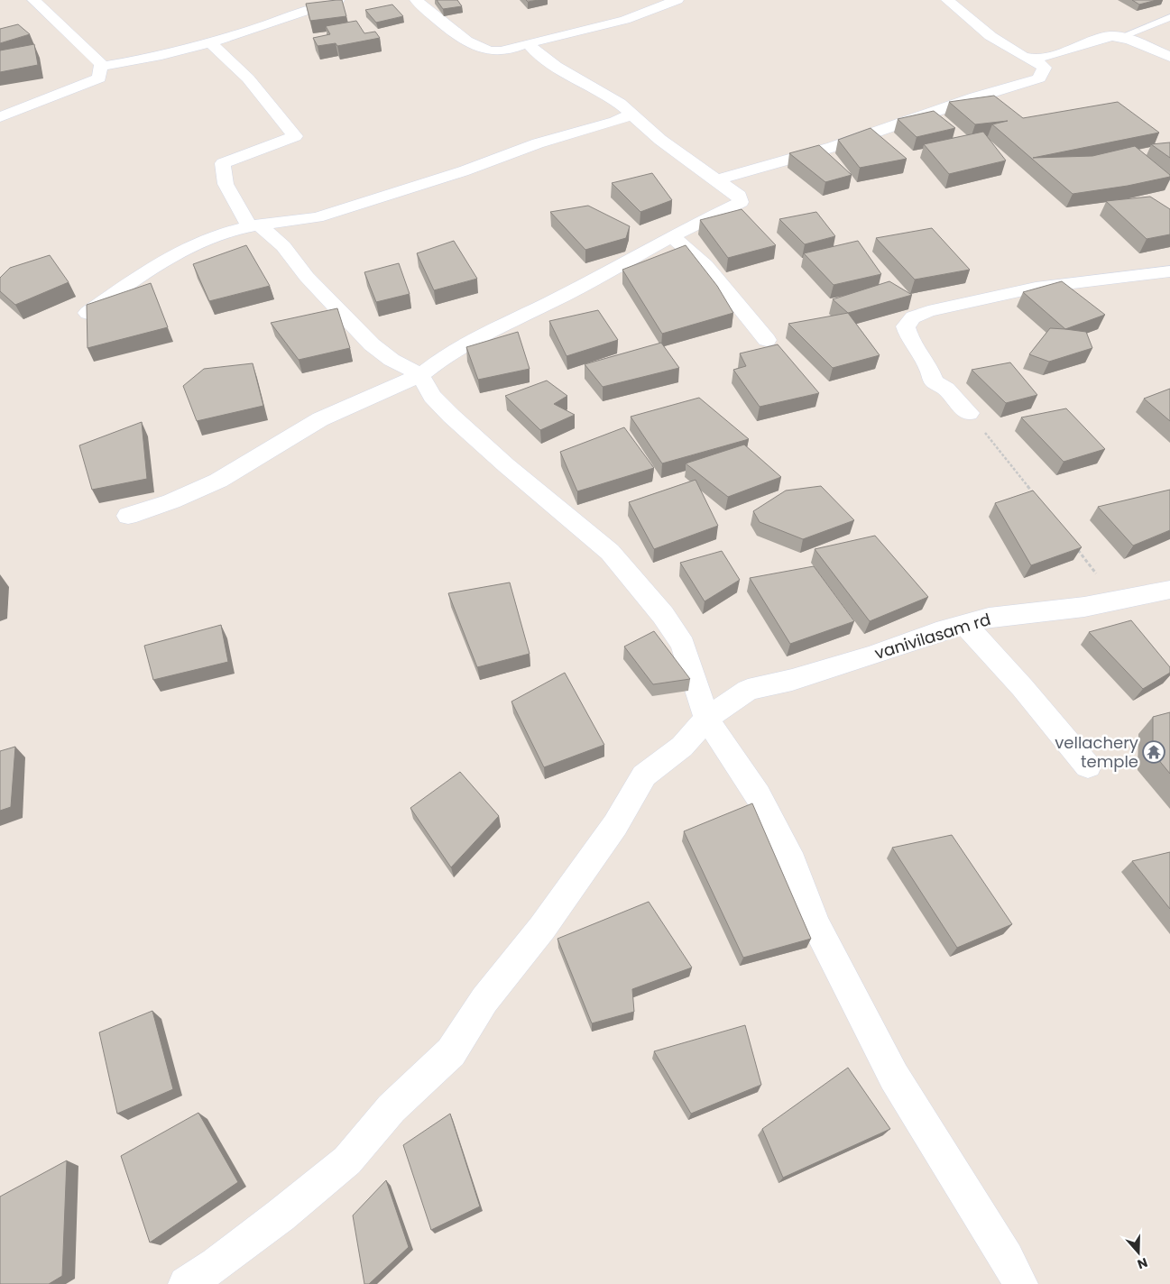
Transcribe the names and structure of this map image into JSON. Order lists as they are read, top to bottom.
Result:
{
  "streets": {
    "street": ["vanivilasam rd"]
  },
  "places": {
    "temple": ["vellachery temple"]
  },
  "north": "bottom"
}
